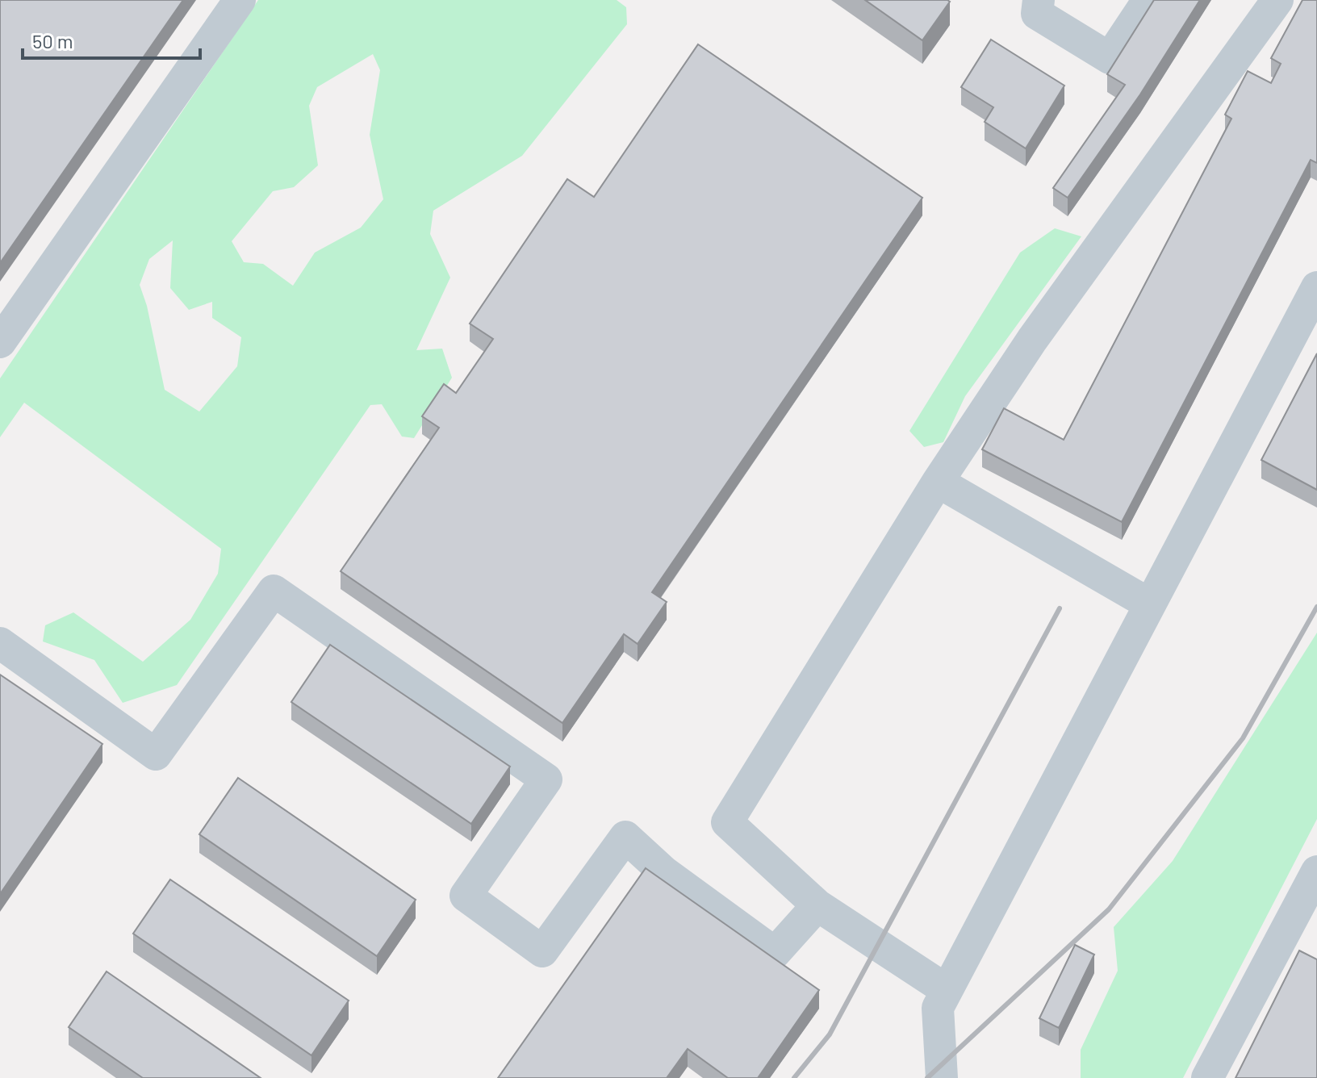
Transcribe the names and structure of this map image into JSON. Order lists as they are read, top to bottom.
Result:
{
  "scale_bar": "50 m"
}
